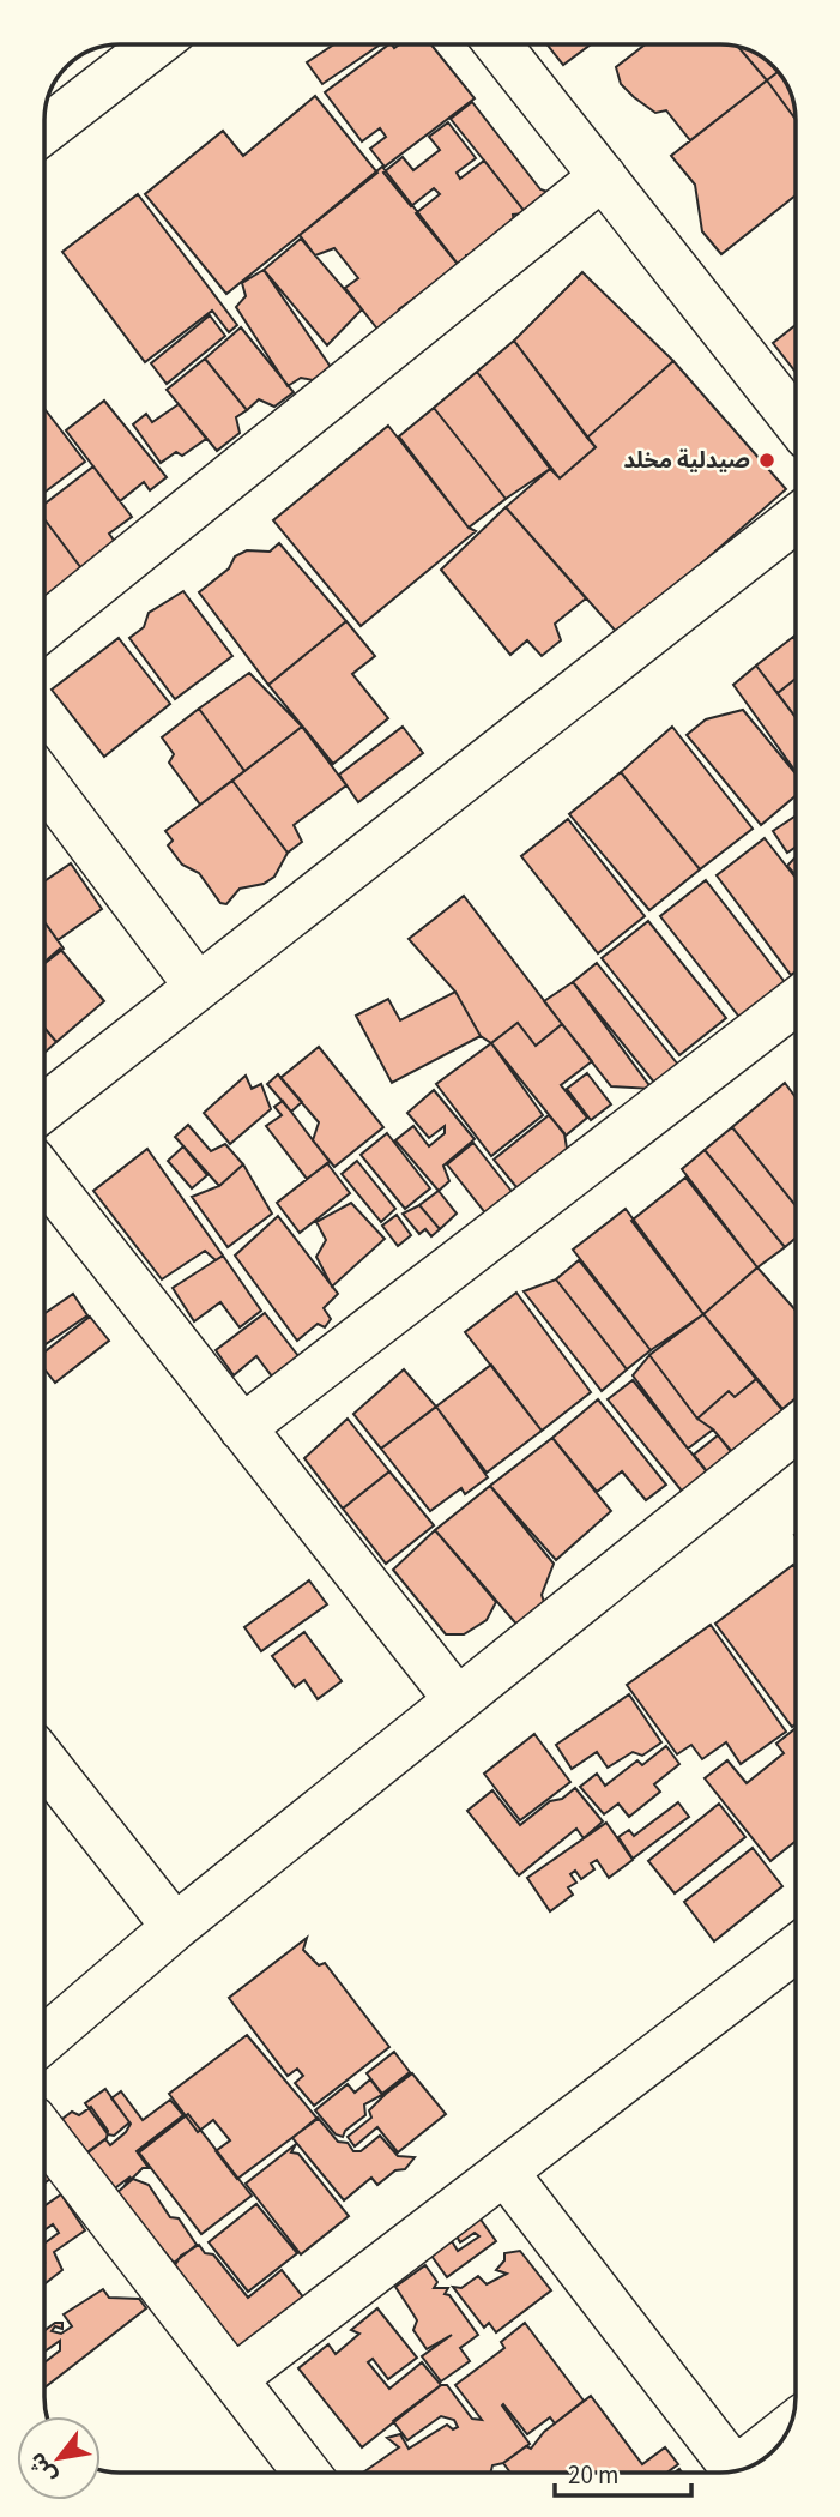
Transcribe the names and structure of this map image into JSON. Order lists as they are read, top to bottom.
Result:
{
  "places": ["صيدلية مخلد"],
  "scale_bar": "20 m",
  "north": "bottom left"
}
